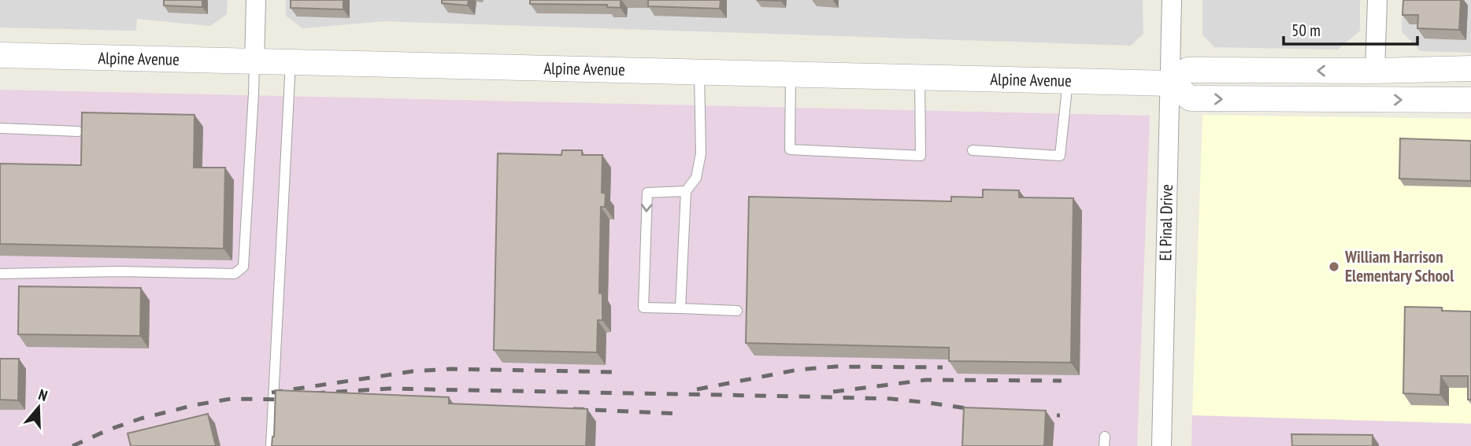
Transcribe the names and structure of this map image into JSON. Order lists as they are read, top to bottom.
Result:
{
  "streets": {
    "street": ["Alpine Avenue", "El Pinal Drive"]
  },
  "crossings": [
    ["Alpine Avenue", "El Pinal Drive"]
  ],
  "places": ["William Harrison Elementary School"],
  "scale_bar": "50 m",
  "north": "top"
}
